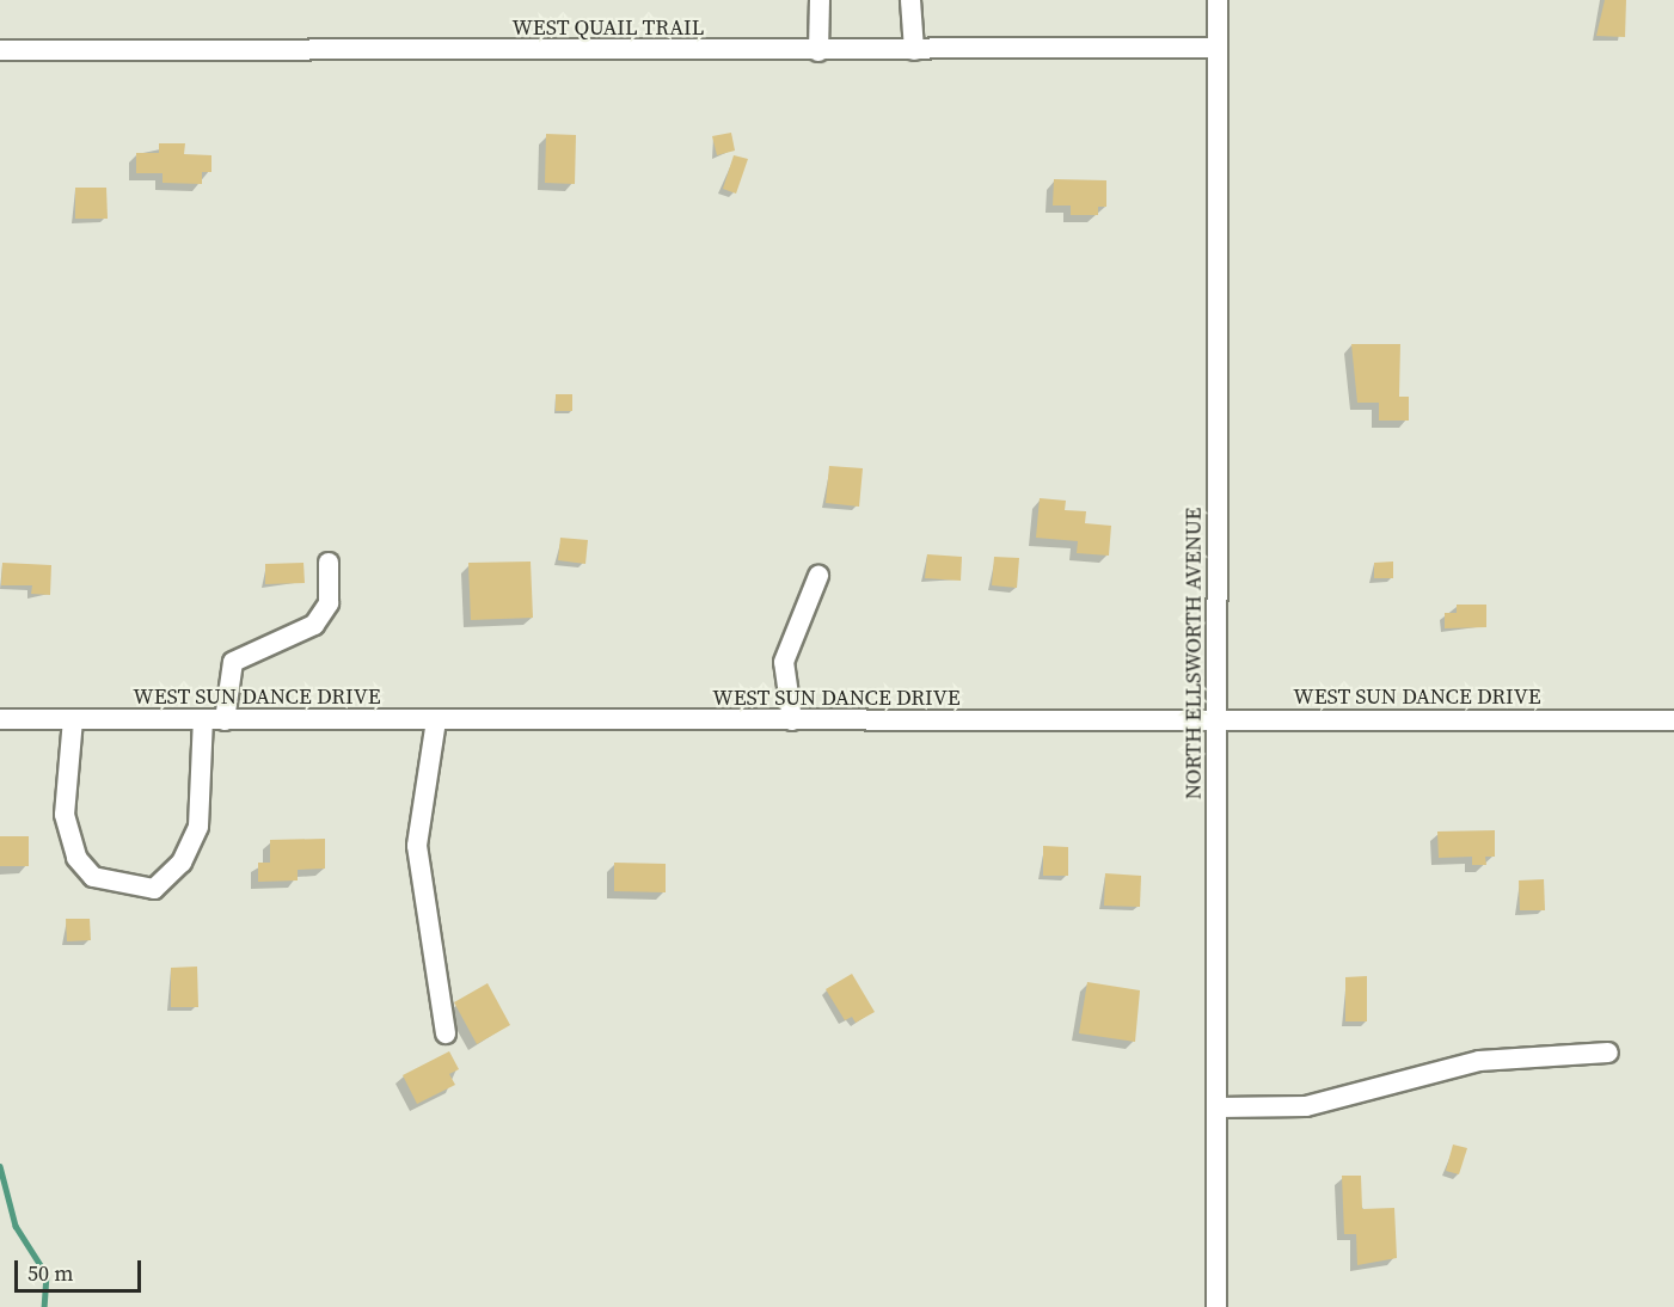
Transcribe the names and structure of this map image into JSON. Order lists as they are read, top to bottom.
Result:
{
  "streets": {
    "street": ["WEST QUAIL TRAIL", "NORTH ELLSWORTH AVENUE", "WEST SUN DANCE DRIVE"]
  },
  "crossings": [
    ["WEST QUAIL TRAIL", "NORTH ELLSWORTH AVENUE"],
    ["NORTH ELLSWORTH AVENUE", "WEST SUN DANCE DRIVE"]
  ],
  "scale_bar": "50 m"
}
